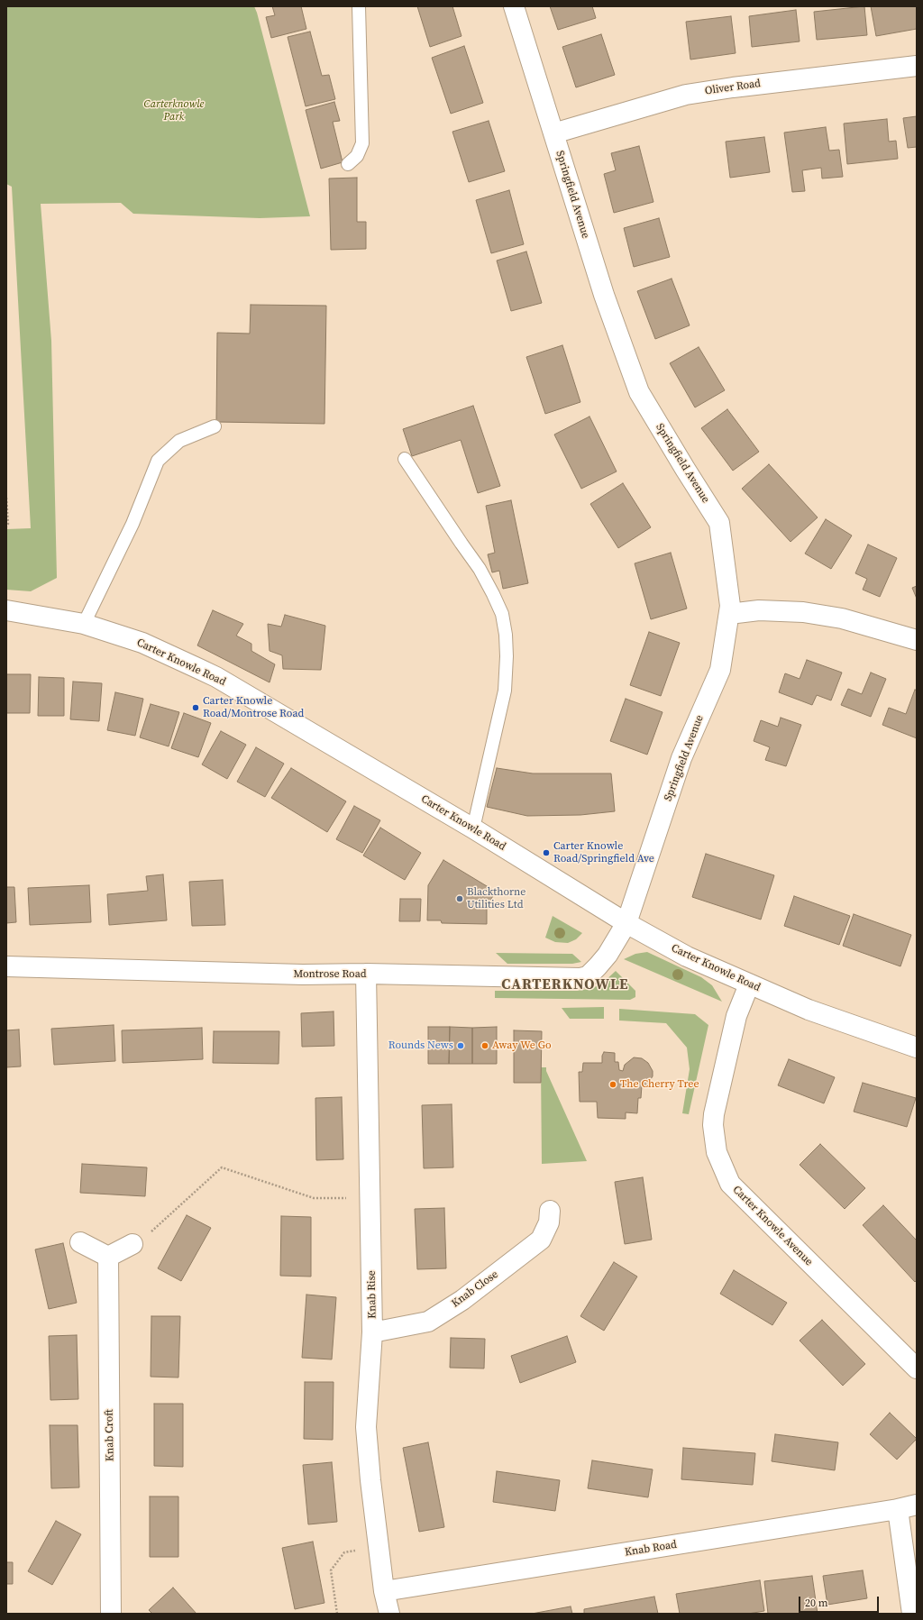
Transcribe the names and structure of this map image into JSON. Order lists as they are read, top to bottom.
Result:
{
  "streets": {
    "street": [
      "Oliver Road",
      "Springfield Avenue",
      "Carter Knowle Road",
      "Montrose Road",
      "Carter Knowle Avenue",
      "Knab Close",
      "Knab Rise",
      "Knab Croft",
      "Knab Road"
    ]
  },
  "crossings": [
    ["Oliver Road", "Springfield Avenue"],
    ["Springfield Avenue", "Carter Knowle Road"],
    ["Springfield Avenue", "Montrose Road"],
    ["Carter Knowle Road", "Montrose Road"],
    ["Carter Knowle Road", "Carter Knowle Avenue"],
    ["Montrose Road", "Knab Rise"],
    ["Knab Close", "Knab Rise"],
    ["Knab Rise", "Knab Road"]
  ],
  "districts": ["CARTERKNOWLE"],
  "parks": ["Carterknowle Park"],
  "places": [
    "Carter Knowle Road/Montrose Road",
    "Carter Knowle Road/Springfield Ave",
    "Blackthorne Utilities Ltd",
    "Rounds News",
    "Away We Go",
    "The Cherry Tree"
  ],
  "scale_bar": "20 m"
}
